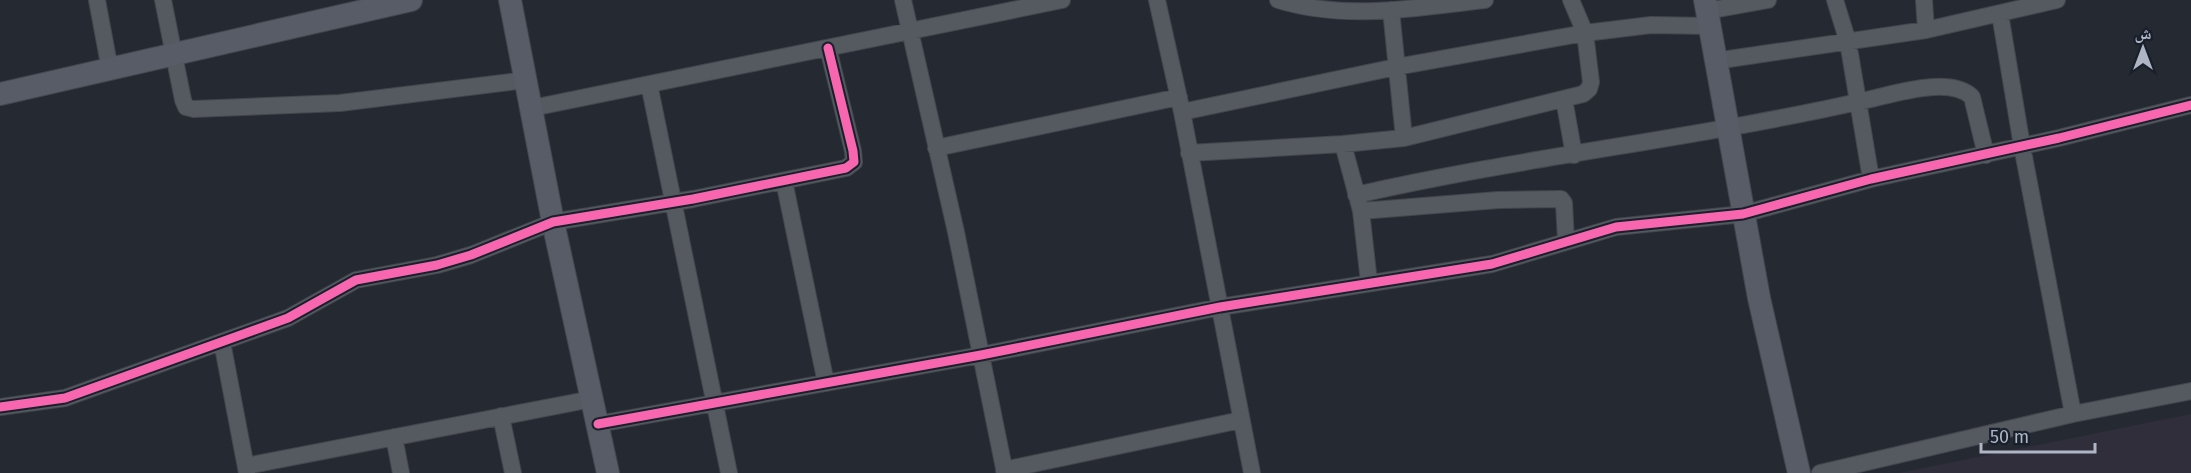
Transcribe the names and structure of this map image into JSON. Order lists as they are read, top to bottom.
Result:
{
  "scale_bar": "50 m",
  "north": "top"
}
